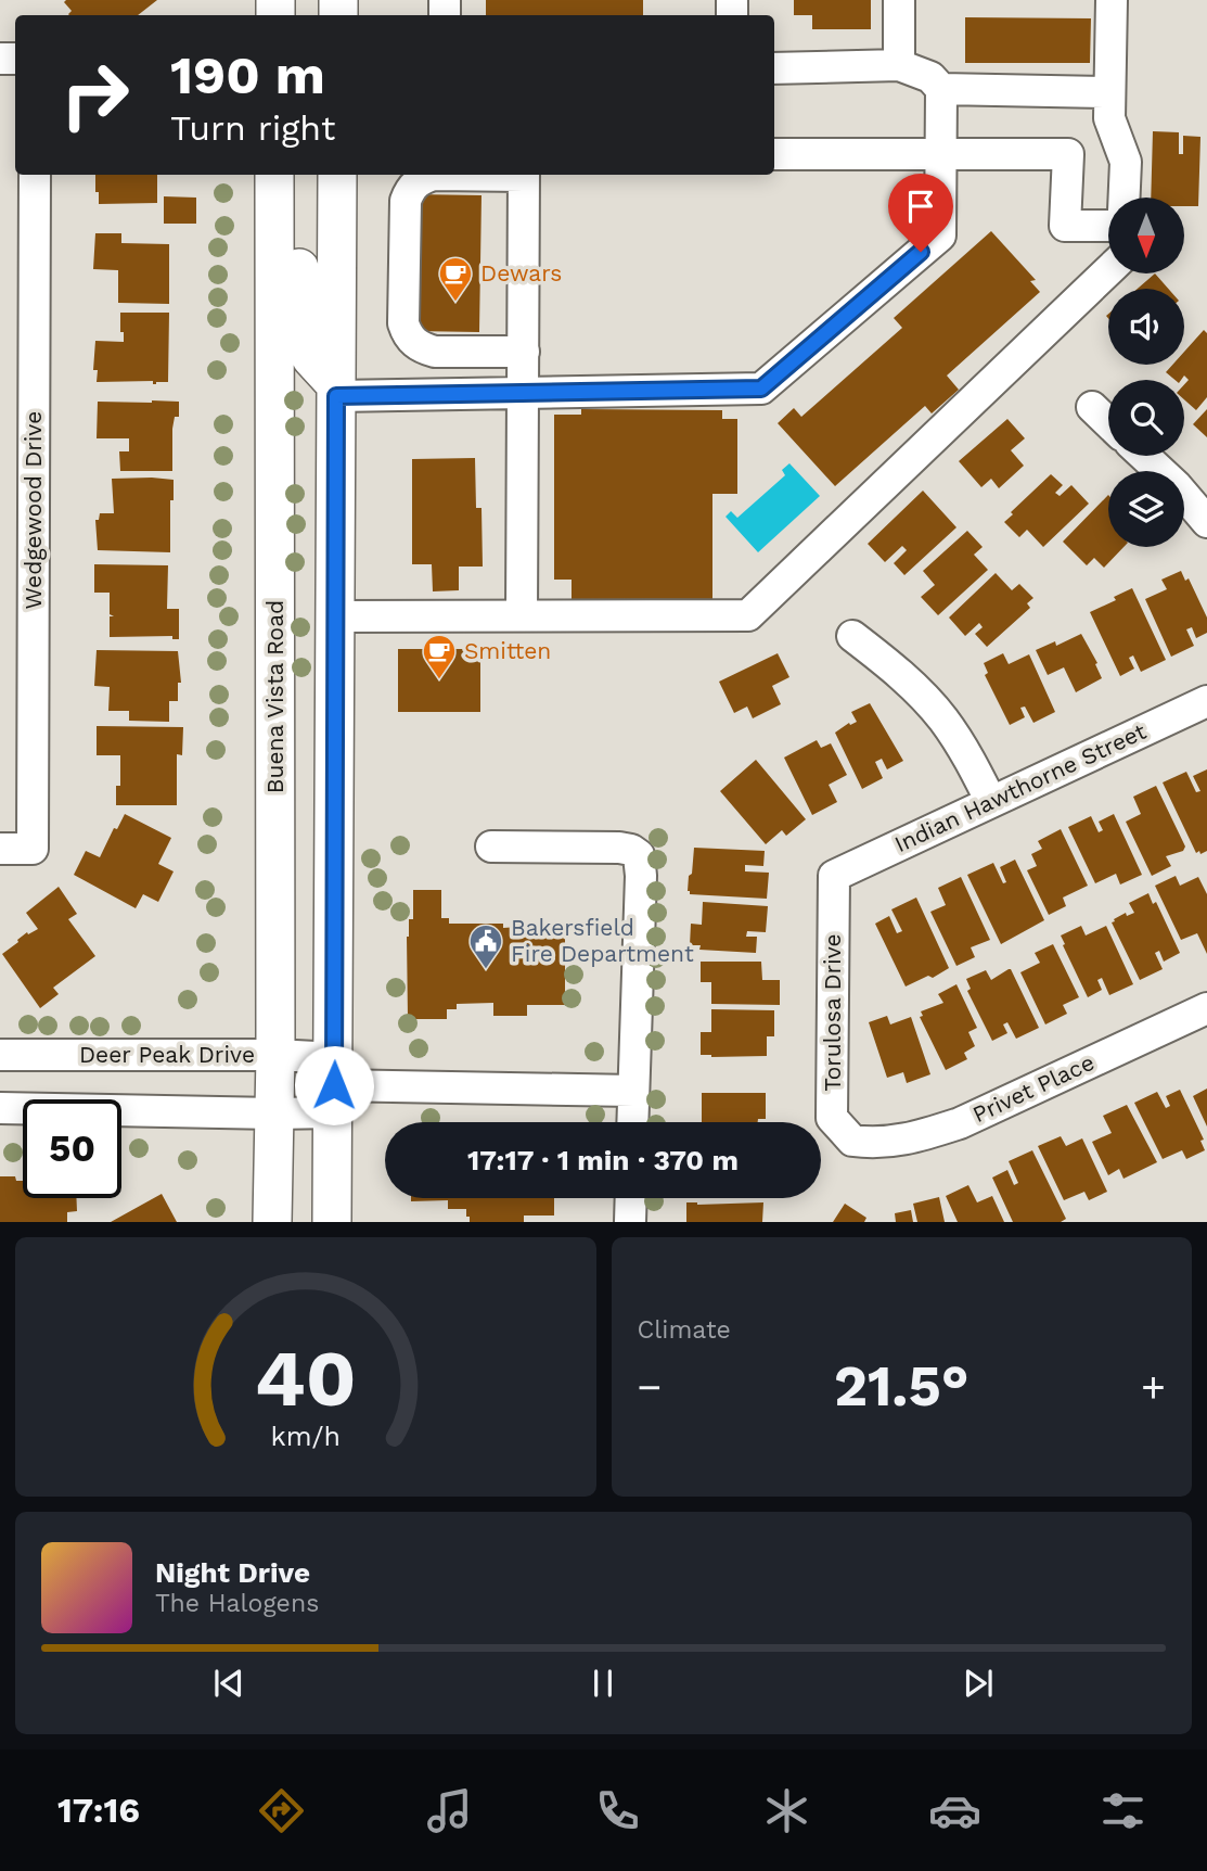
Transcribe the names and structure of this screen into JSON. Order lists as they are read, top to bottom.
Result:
{
  "streets": {
    "main road": ["Buena Vista Road"],
    "street": [
      "Wedgewood Drive",
      "Indian Hawthorne Street",
      "Torulosa Drive",
      "Deer Peak Drive",
      "Privet Place"
    ]
  },
  "crossings": [
    ["Buena Vista Road", "Deer Peak Drive"],
    ["Indian Hawthorne Street", "Torulosa Drive"],
    ["Torulosa Drive", "Privet Place"]
  ],
  "places": {
    "cafe": ["Dewars", "Smitten"],
    "public building": ["Bakersfield Fire Department"]
  },
  "north": "bottom",
  "page": {
    "turn": ["190 m", "Turn right"],
    "limit": "50",
    "trip": "17:17 · 1 min · 370 m",
    "tile": "Climate",
    "heat": ["−", "21.5°", "+"],
    "song": ["Night Drive", "The Halogens"],
    "tabs": "17:16",
    "gauge": ["40", "km/h"]
  }
}
